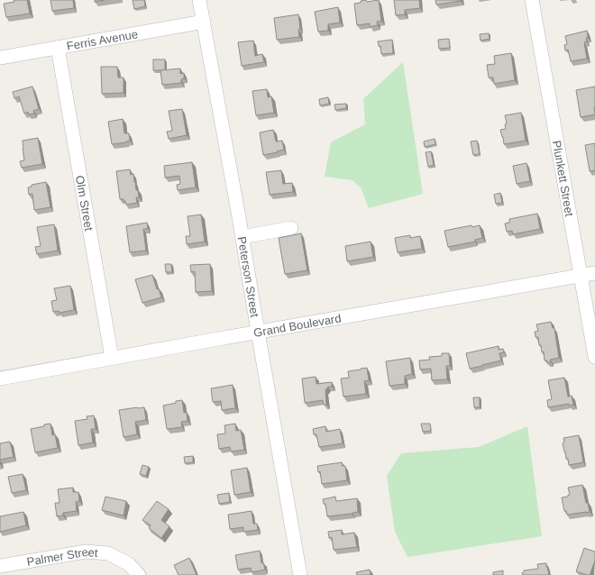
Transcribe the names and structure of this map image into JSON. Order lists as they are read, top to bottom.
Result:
{
  "streets": {
    "street": [
      "Ferris Avenue",
      "Plunkett Street",
      "Olm Street",
      "Peterson Street",
      "Grand Boulevard",
      "Palmer Street"
    ]
  },
  "crossings": [
    ["Ferris Avenue", "Olm Street"],
    ["Ferris Avenue", "Peterson Street"],
    ["Plunkett Street", "Grand Boulevard"],
    ["Olm Street", "Grand Boulevard"],
    ["Peterson Street", "Grand Boulevard"]
  ]
}
